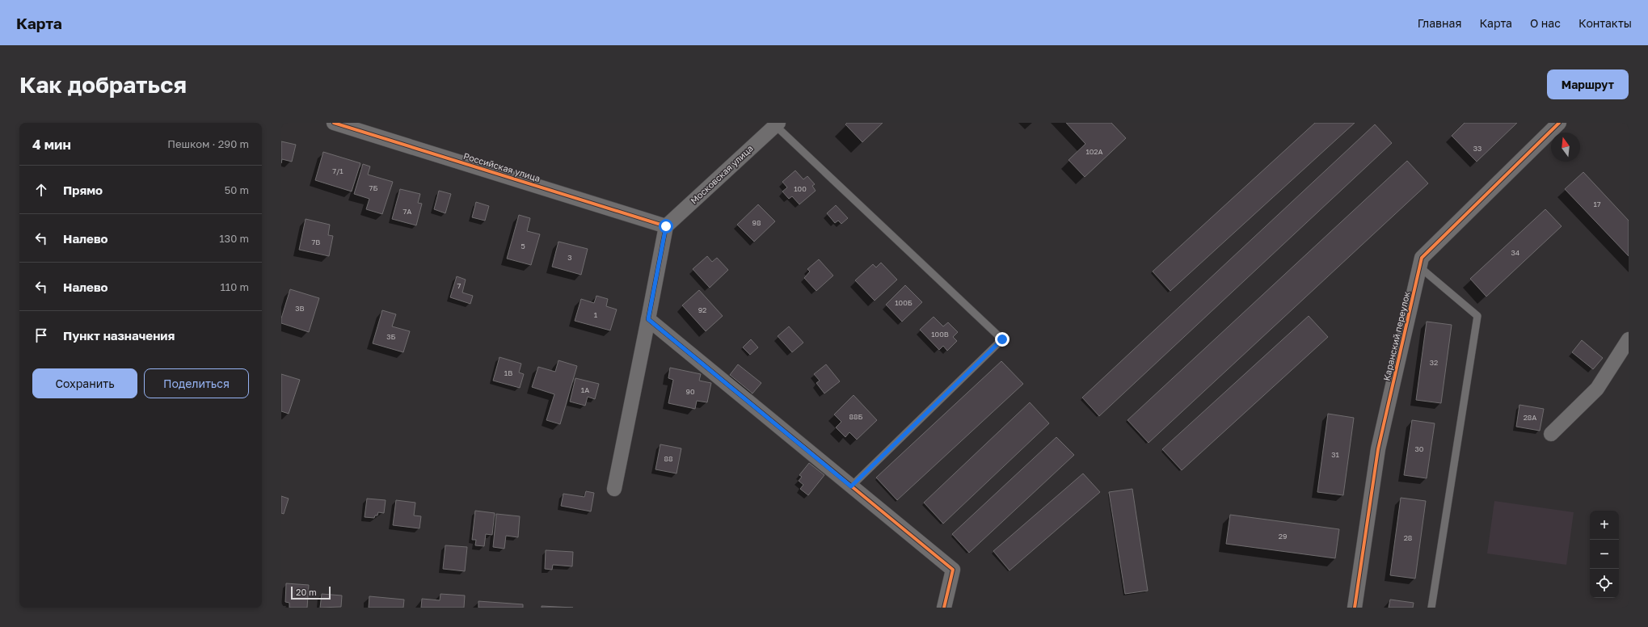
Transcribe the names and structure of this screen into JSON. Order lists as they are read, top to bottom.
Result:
{
  "streets": {
    "street": ["Российская улица", "Московская улица", "Каранский переулок"]
  },
  "crossings": [
    ["Российская улица", "Московская улица"]
  ],
  "house_numbers": [
    "33",
    "102А",
    "7/1",
    "7Б",
    "100",
    "17",
    "7А",
    "98",
    "7В",
    "5",
    "34",
    "3",
    "7",
    "100Б",
    "3В",
    "92",
    "1",
    "100В",
    "3Б",
    "32",
    "1В",
    "1А",
    "90",
    "88Б",
    "28А",
    "30",
    "31",
    "88",
    "29",
    "28"
  ],
  "scale_bar": "20 m",
  "north": "top",
  "page": {
    "header": "Карта",
    "nav": [
      "Главная",
      "Карта",
      "О нас",
      "Контакты"
    ],
    "buttons": [
      "Маршрут",
      ["Сохранить", "Поделиться"]
    ],
    "title": "Как добраться",
    "heading": ["4 мин", "Пешком · 290 m"],
    "list": [
      ["Прямо", "50 m"],
      ["Налево", "130 m"],
      ["Налево", "110 m"],
      "Пункт назначения"
    ],
    "map_buttons": ["+", "−"],
    "scale": "20 m"
  }
}
